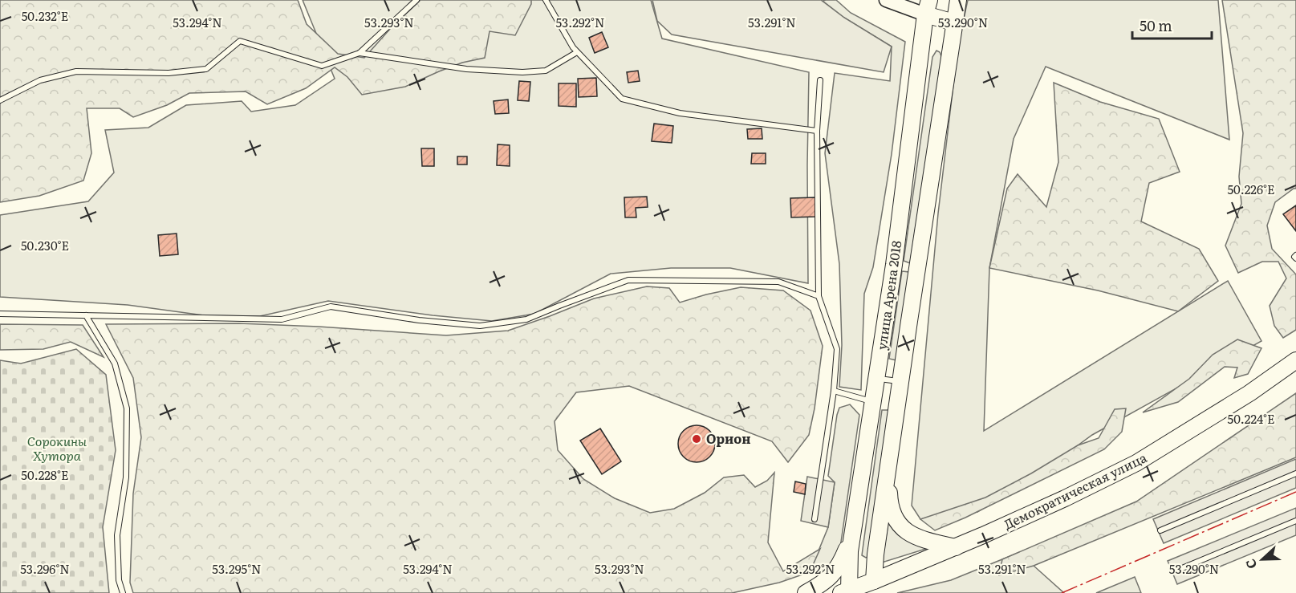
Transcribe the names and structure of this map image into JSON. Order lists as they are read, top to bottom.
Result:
{
  "streets": {
    "main road": ["улица Арена 2018", "Демократическая улица"]
  },
  "crossings": [
    ["улица Арена 2018", "Демократическая улица"]
  ],
  "parks": ["Сорокины Хутора"],
  "places": ["Орион"],
  "scale_bar": "50 m",
  "north": "left",
  "coordinates": [
    "50.232°E",
    "53.294°N",
    "53.293°N",
    "53.292°N",
    "53.291°N",
    "53.290°N",
    "50.226°E",
    "50.230°E",
    "50.224°E",
    "50.228°E",
    "53.296°N",
    "53.295°N"
  ]
}
